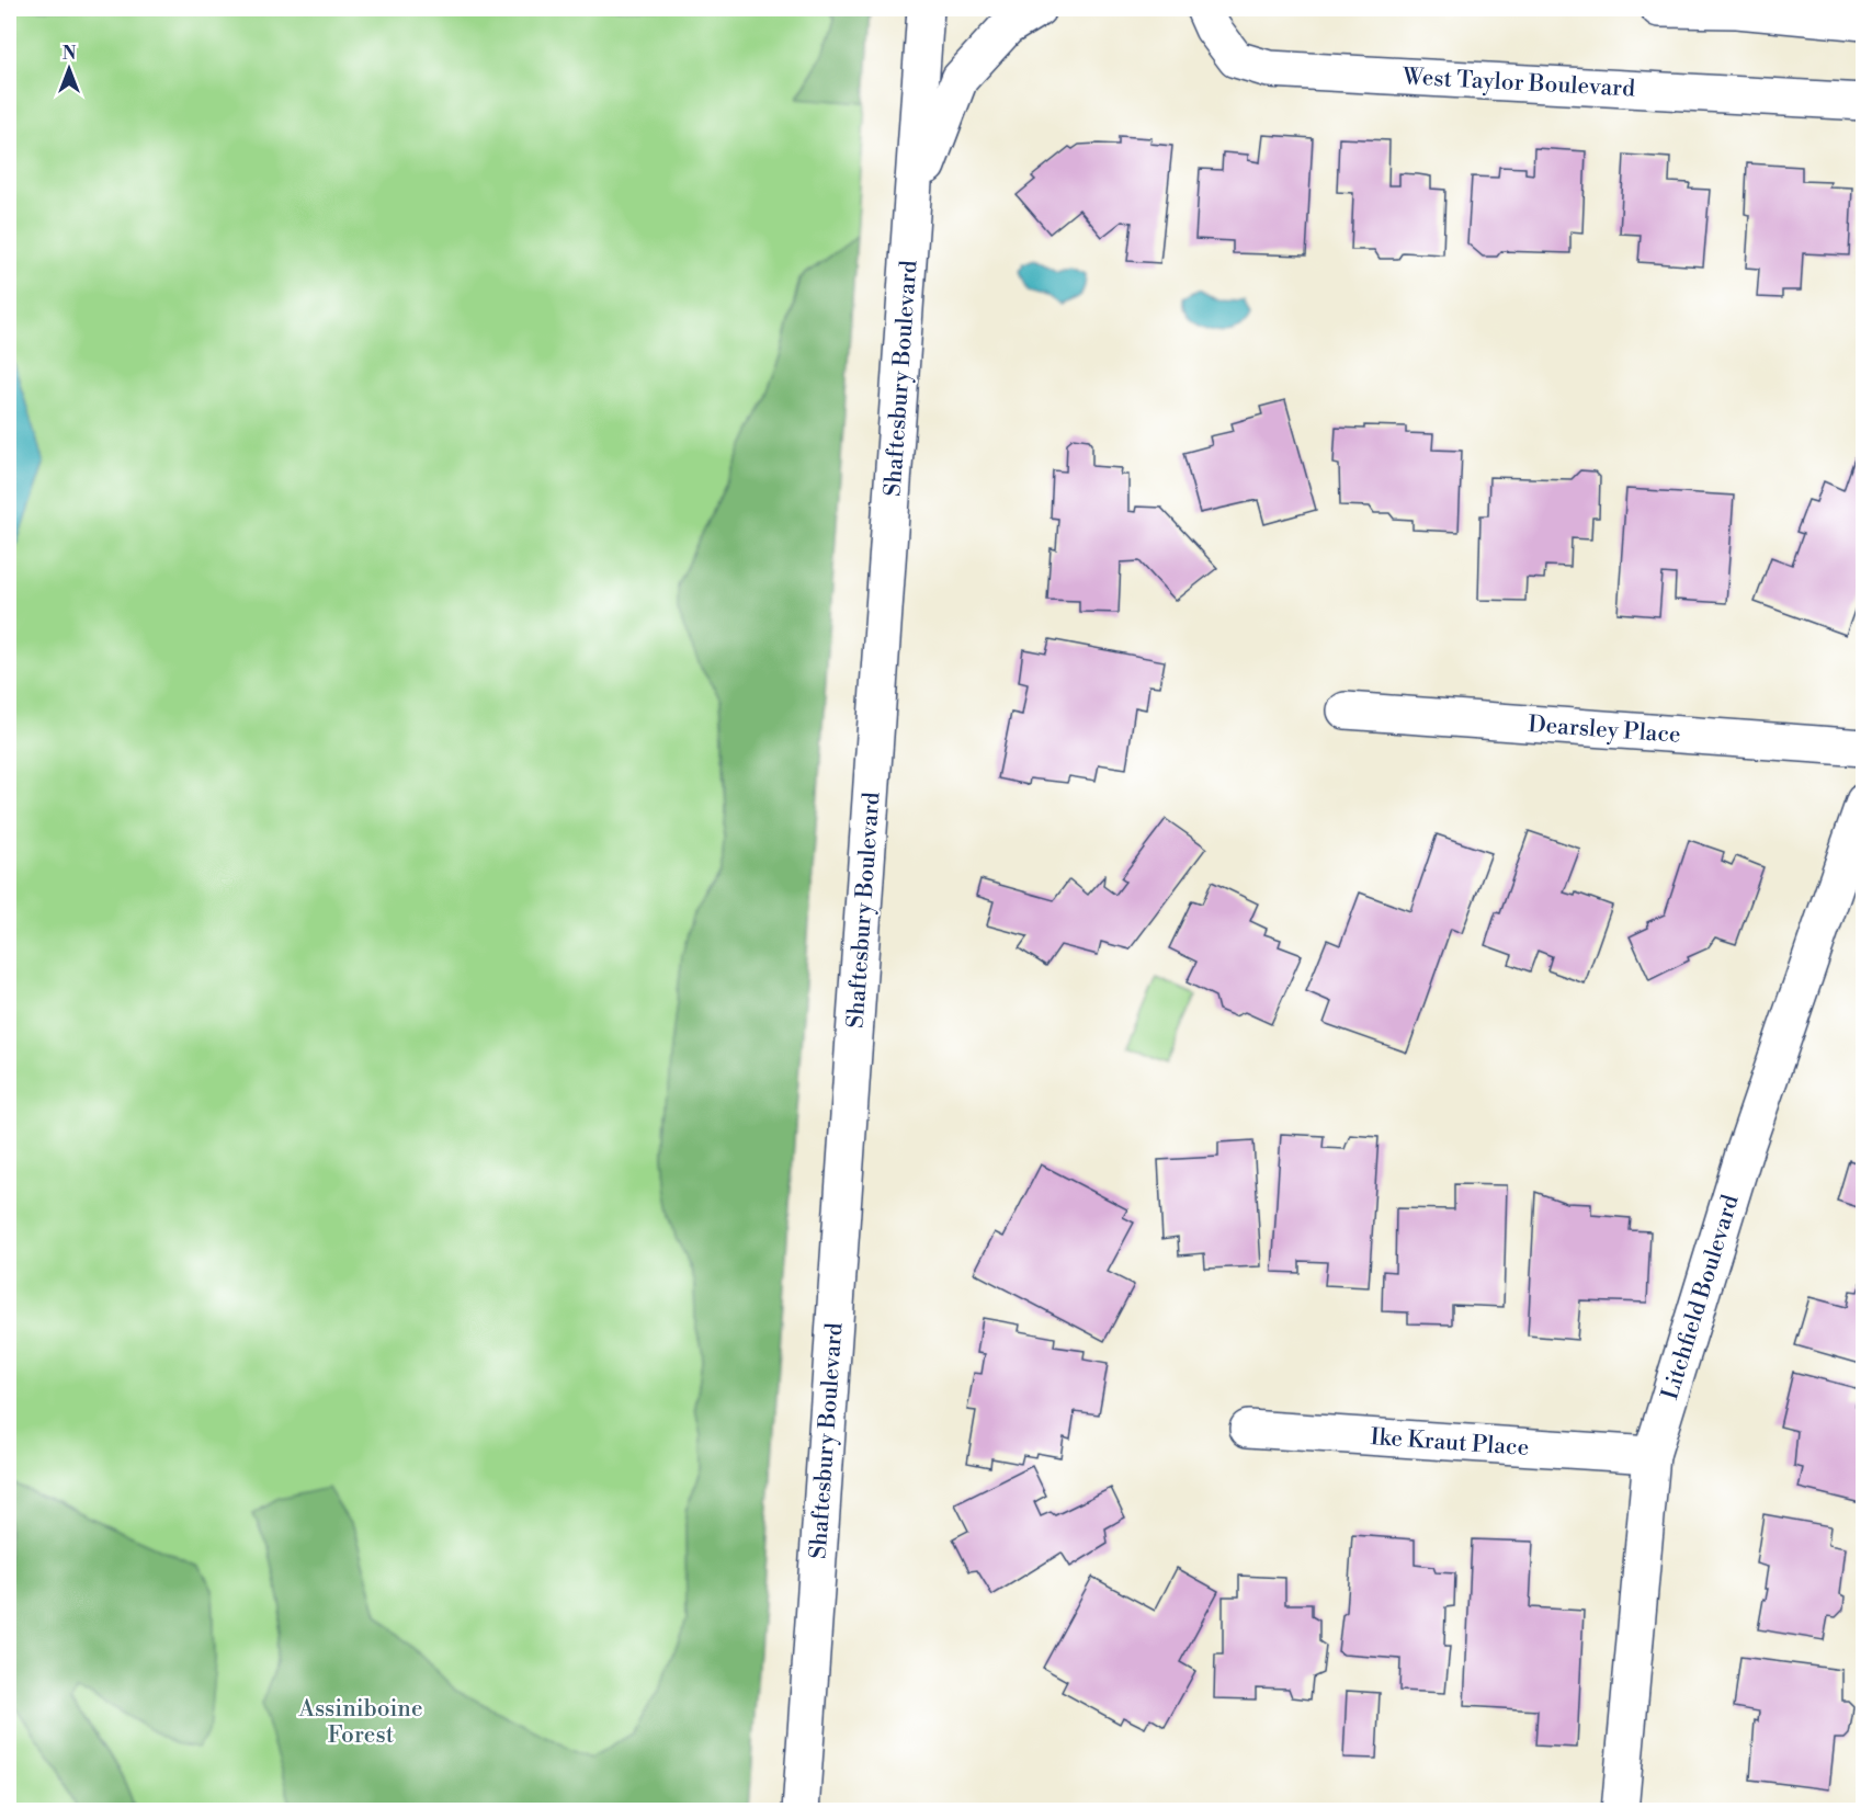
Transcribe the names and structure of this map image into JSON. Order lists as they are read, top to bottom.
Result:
{
  "streets": {
    "street": [
      "West Taylor Boulevard",
      "Shaftesbury Boulevard",
      "Dearsley Place",
      "Litchfield Boulevard",
      "Ike Kraut Place"
    ]
  },
  "crossings": [
    ["Litchfield Boulevard", "Ike Kraut Place"]
  ],
  "parks": ["Assiniboine Forest"],
  "north": "top"
}
